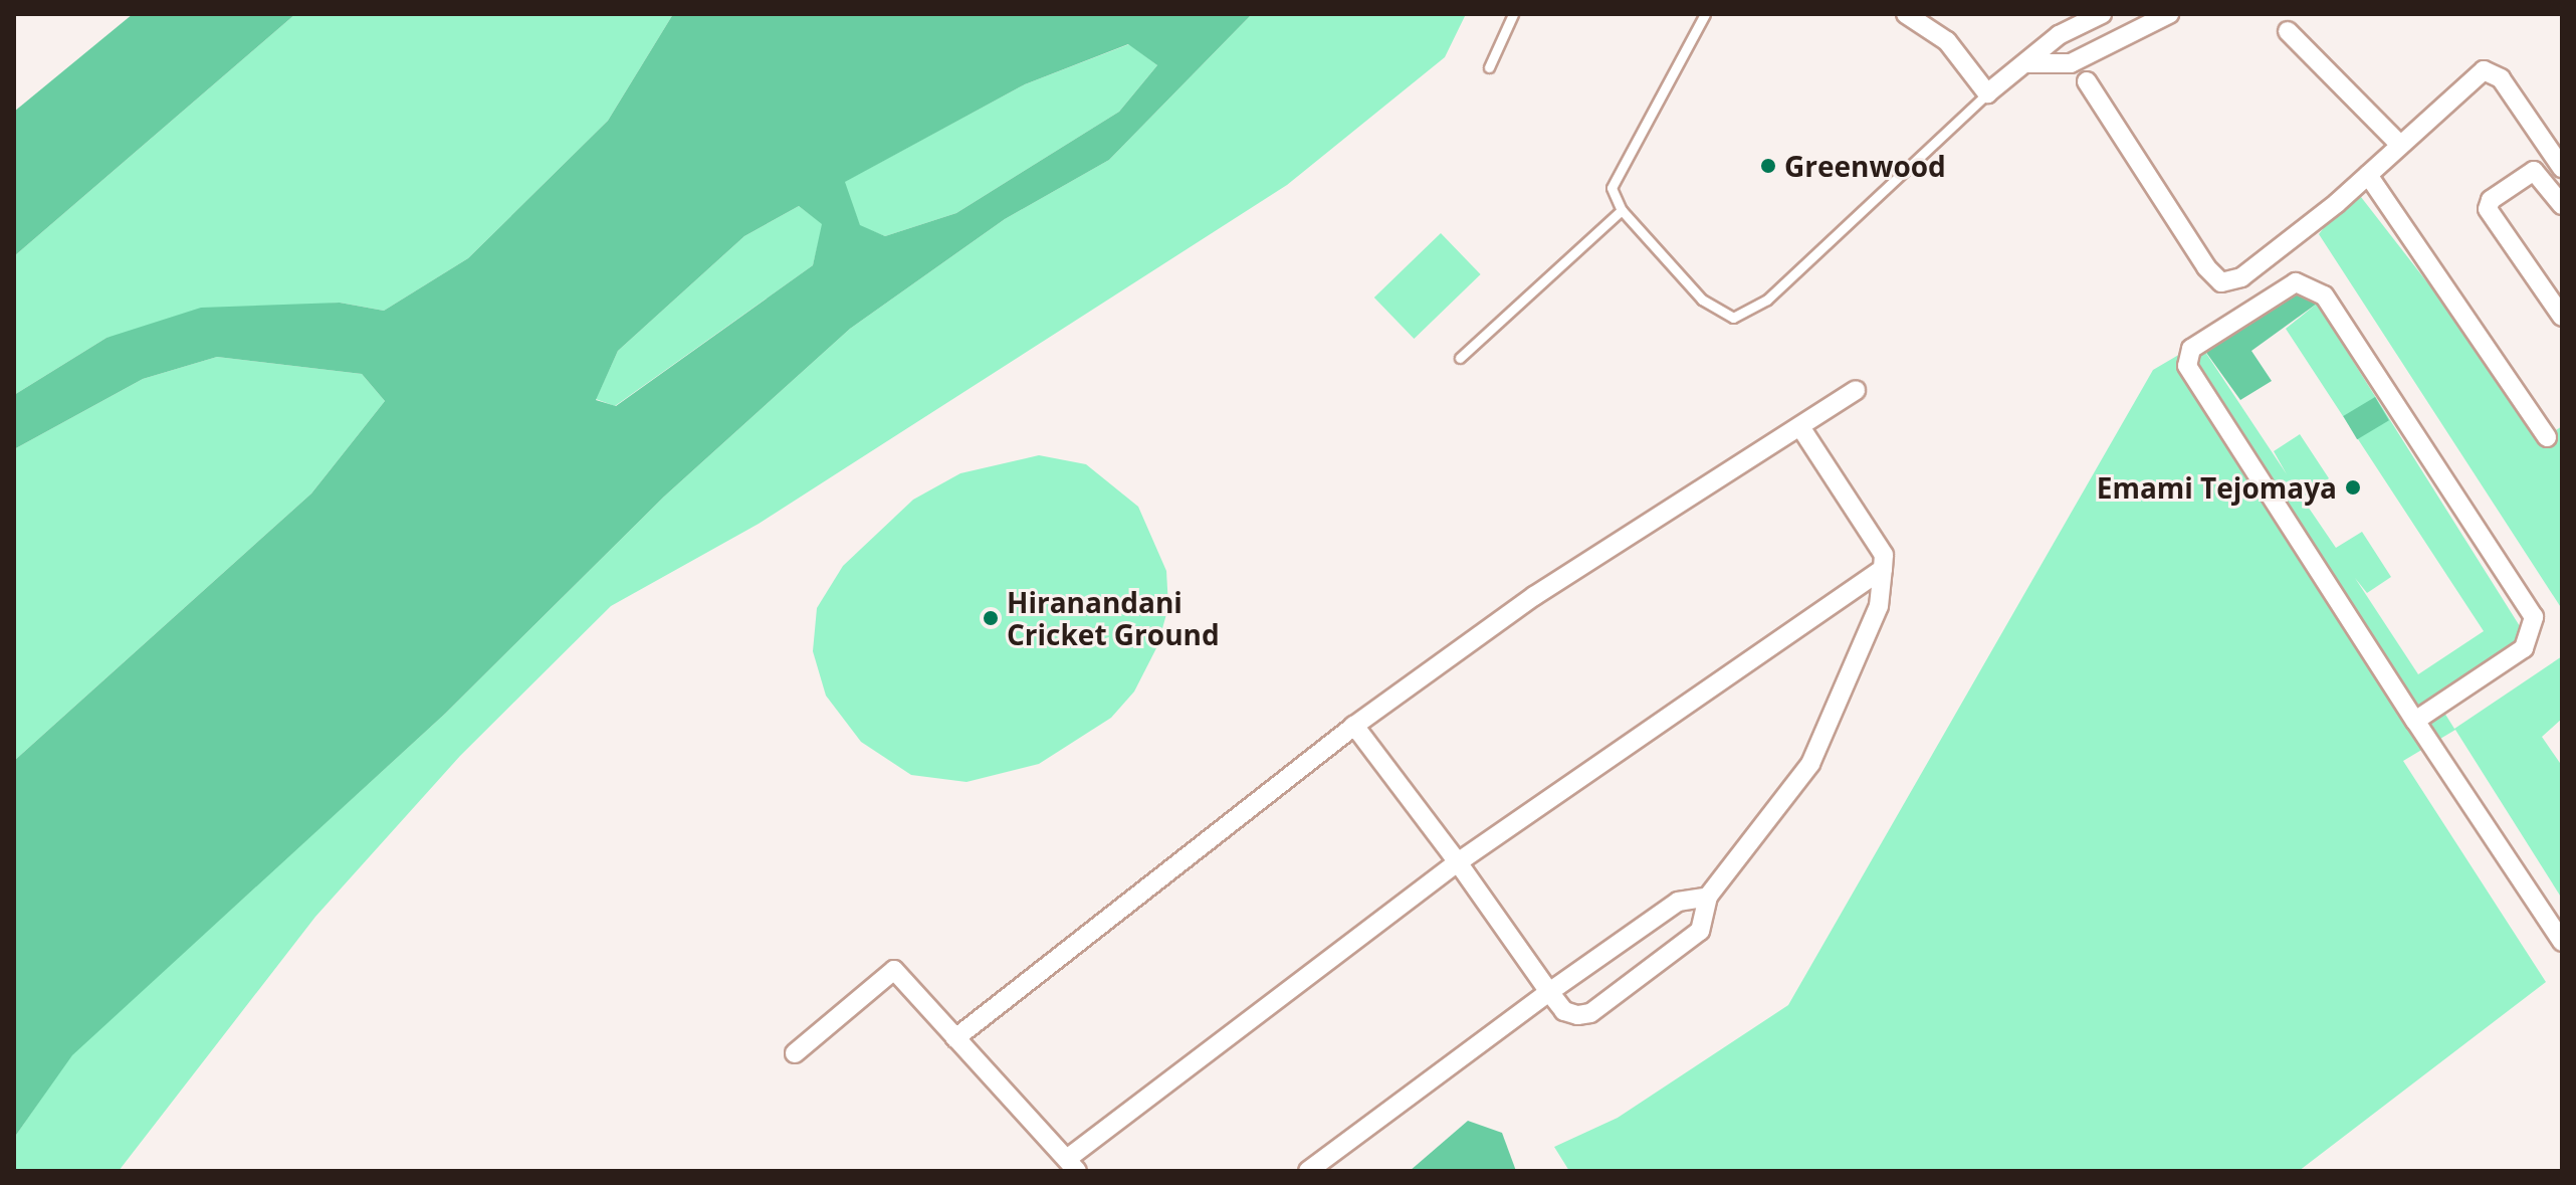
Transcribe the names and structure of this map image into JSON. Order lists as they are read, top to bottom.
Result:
{
  "places": ["Greenwood", "Emami Tejomaya", "Hiranandani Cricket Ground"]
}
